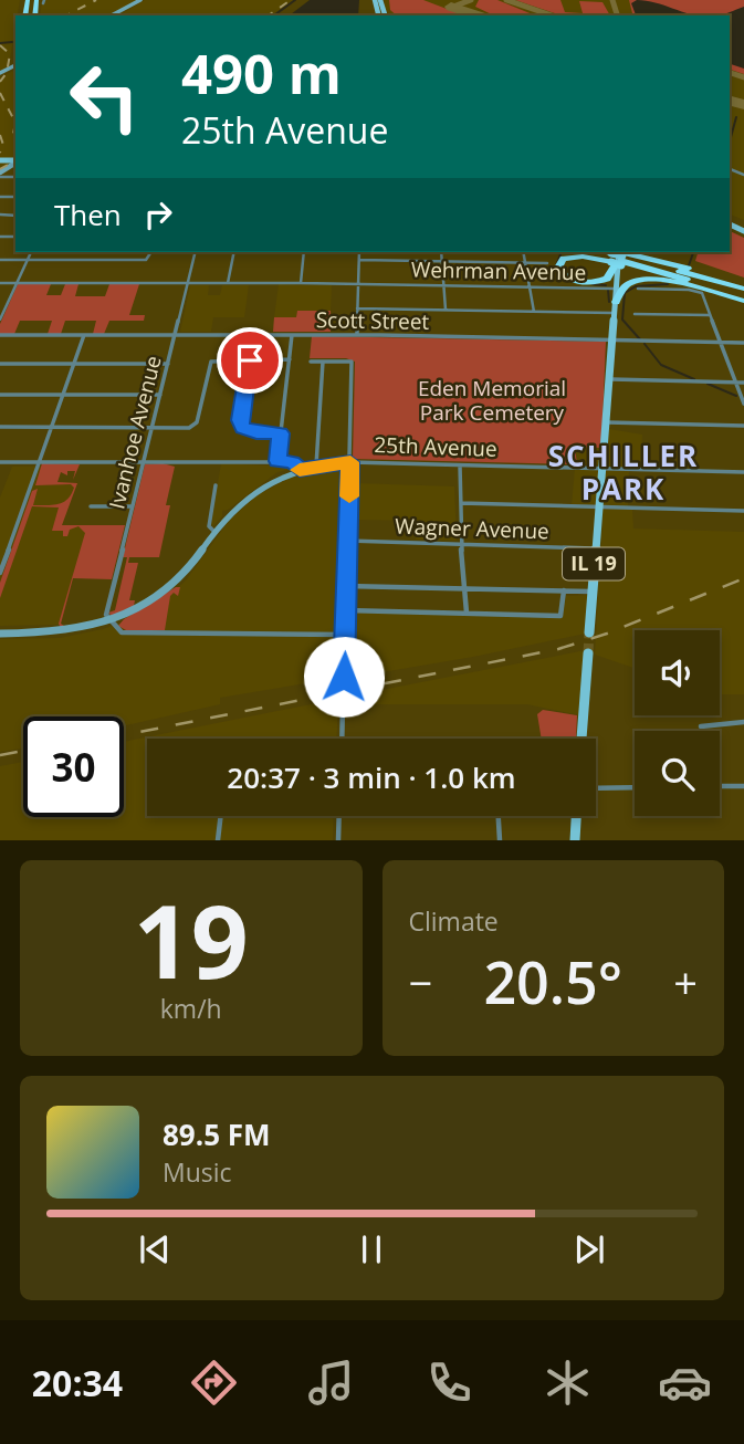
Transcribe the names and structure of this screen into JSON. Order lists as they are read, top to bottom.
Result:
{
  "streets": {
    "main road": ["IL 19"],
    "street": [
      "Wehrman Avenue",
      "Scott Street",
      "Ivanhoe Avenue",
      "25th Avenue",
      "Wagner Avenue"
    ]
  },
  "crossings": [
    ["Wehrman Avenue", "Ivanhoe Avenue"],
    ["Wehrman Avenue", "IL 19"],
    ["Scott Street", "Ivanhoe Avenue"],
    ["Scott Street", "IL 19"],
    ["Ivanhoe Avenue", "25th Avenue"],
    ["25th Avenue", "IL 19"],
    ["Wagner Avenue", "IL 19"]
  ],
  "districts": ["SCHILLER PARK"],
  "parks": ["Eden Memorial Park Cemetery"],
  "page": {
    "turn": ["490 m", "25th Avenue"],
    "then": "Then",
    "limit": "30",
    "trip": "20:37 · 3 min · 1.0 km",
    "tile": [
      ["19", "km/h"],
      "Climate"
    ],
    "heat": ["−", "20.5°", "+"],
    "song": ["89.5 FM", "Music"],
    "tabs": "20:34"
  }
}
